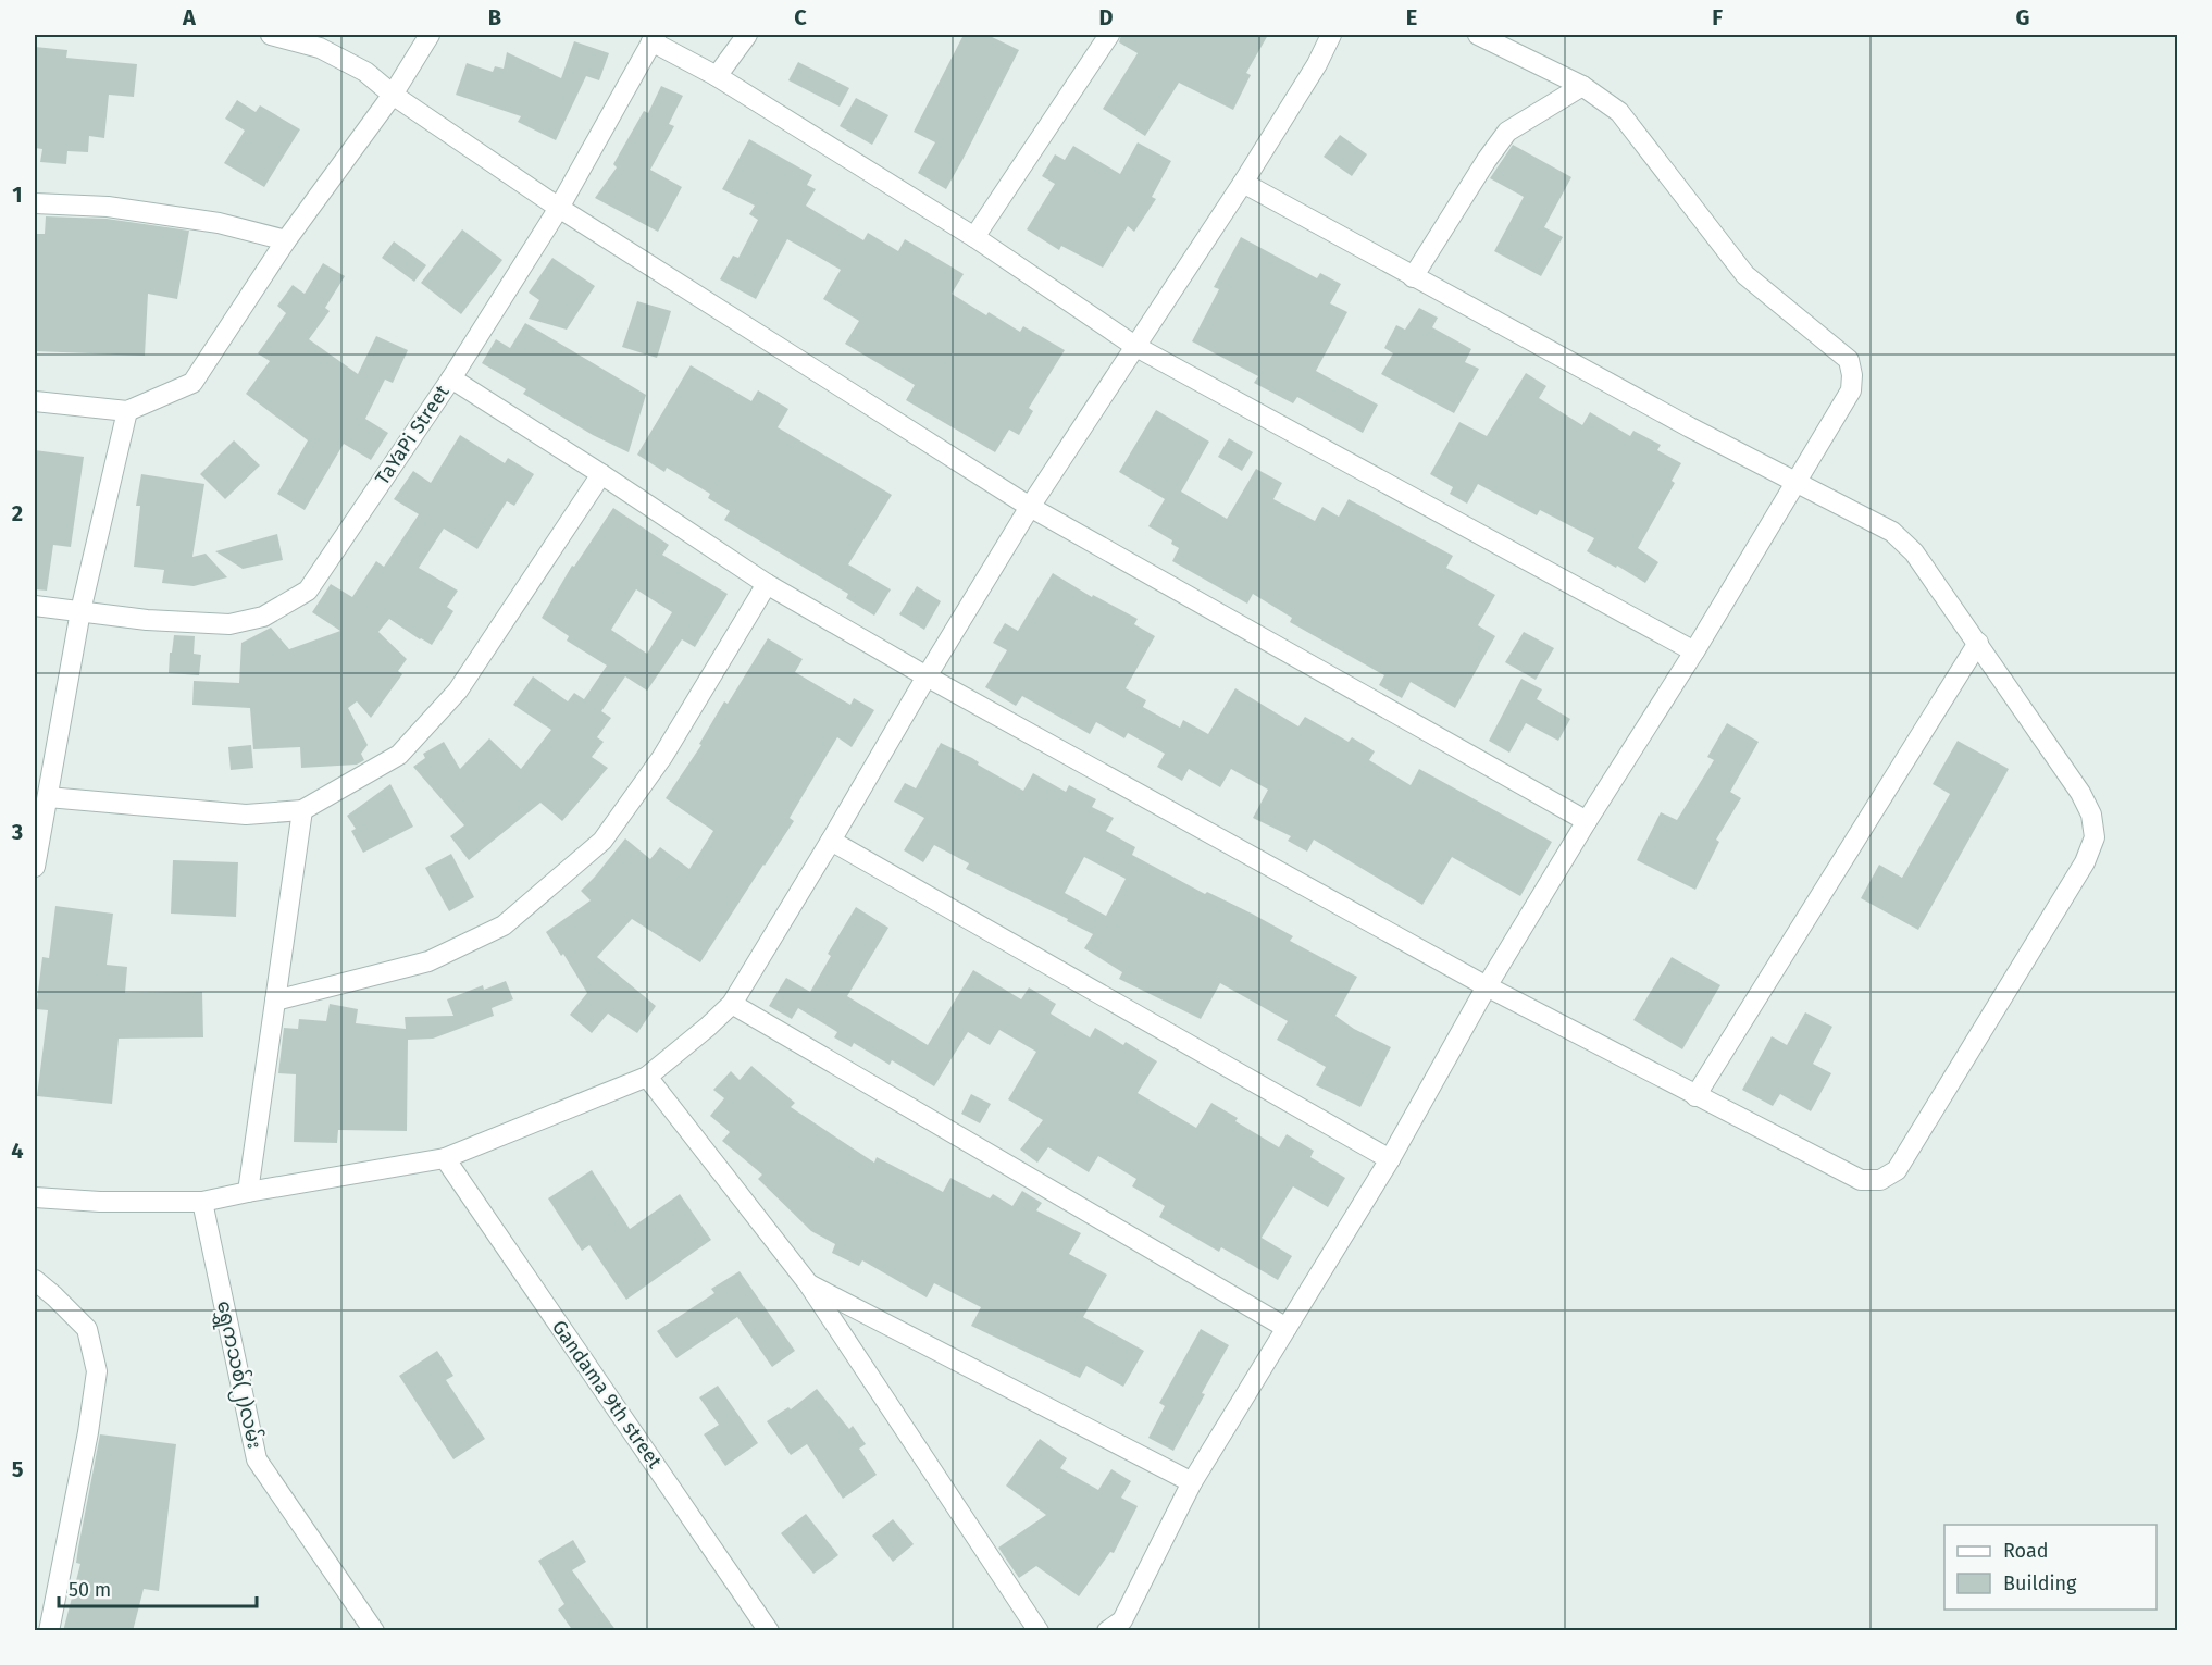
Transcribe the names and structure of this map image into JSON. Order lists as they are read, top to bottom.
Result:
{
  "streets": {
    "street": ["TaYaPi Street", "ရွှေကသစ်(၂)လမ်း", "Gandama 9th street"]
  },
  "legend": ["Road", "Building"],
  "scale_bar": "50 m",
  "grid": {
    "columns": [
      "A",
      "B",
      "C",
      "D",
      "E",
      "F",
      "G"
    ],
    "rows": [
      "1",
      "2",
      "3",
      "4",
      "5"
    ]
  }
}
